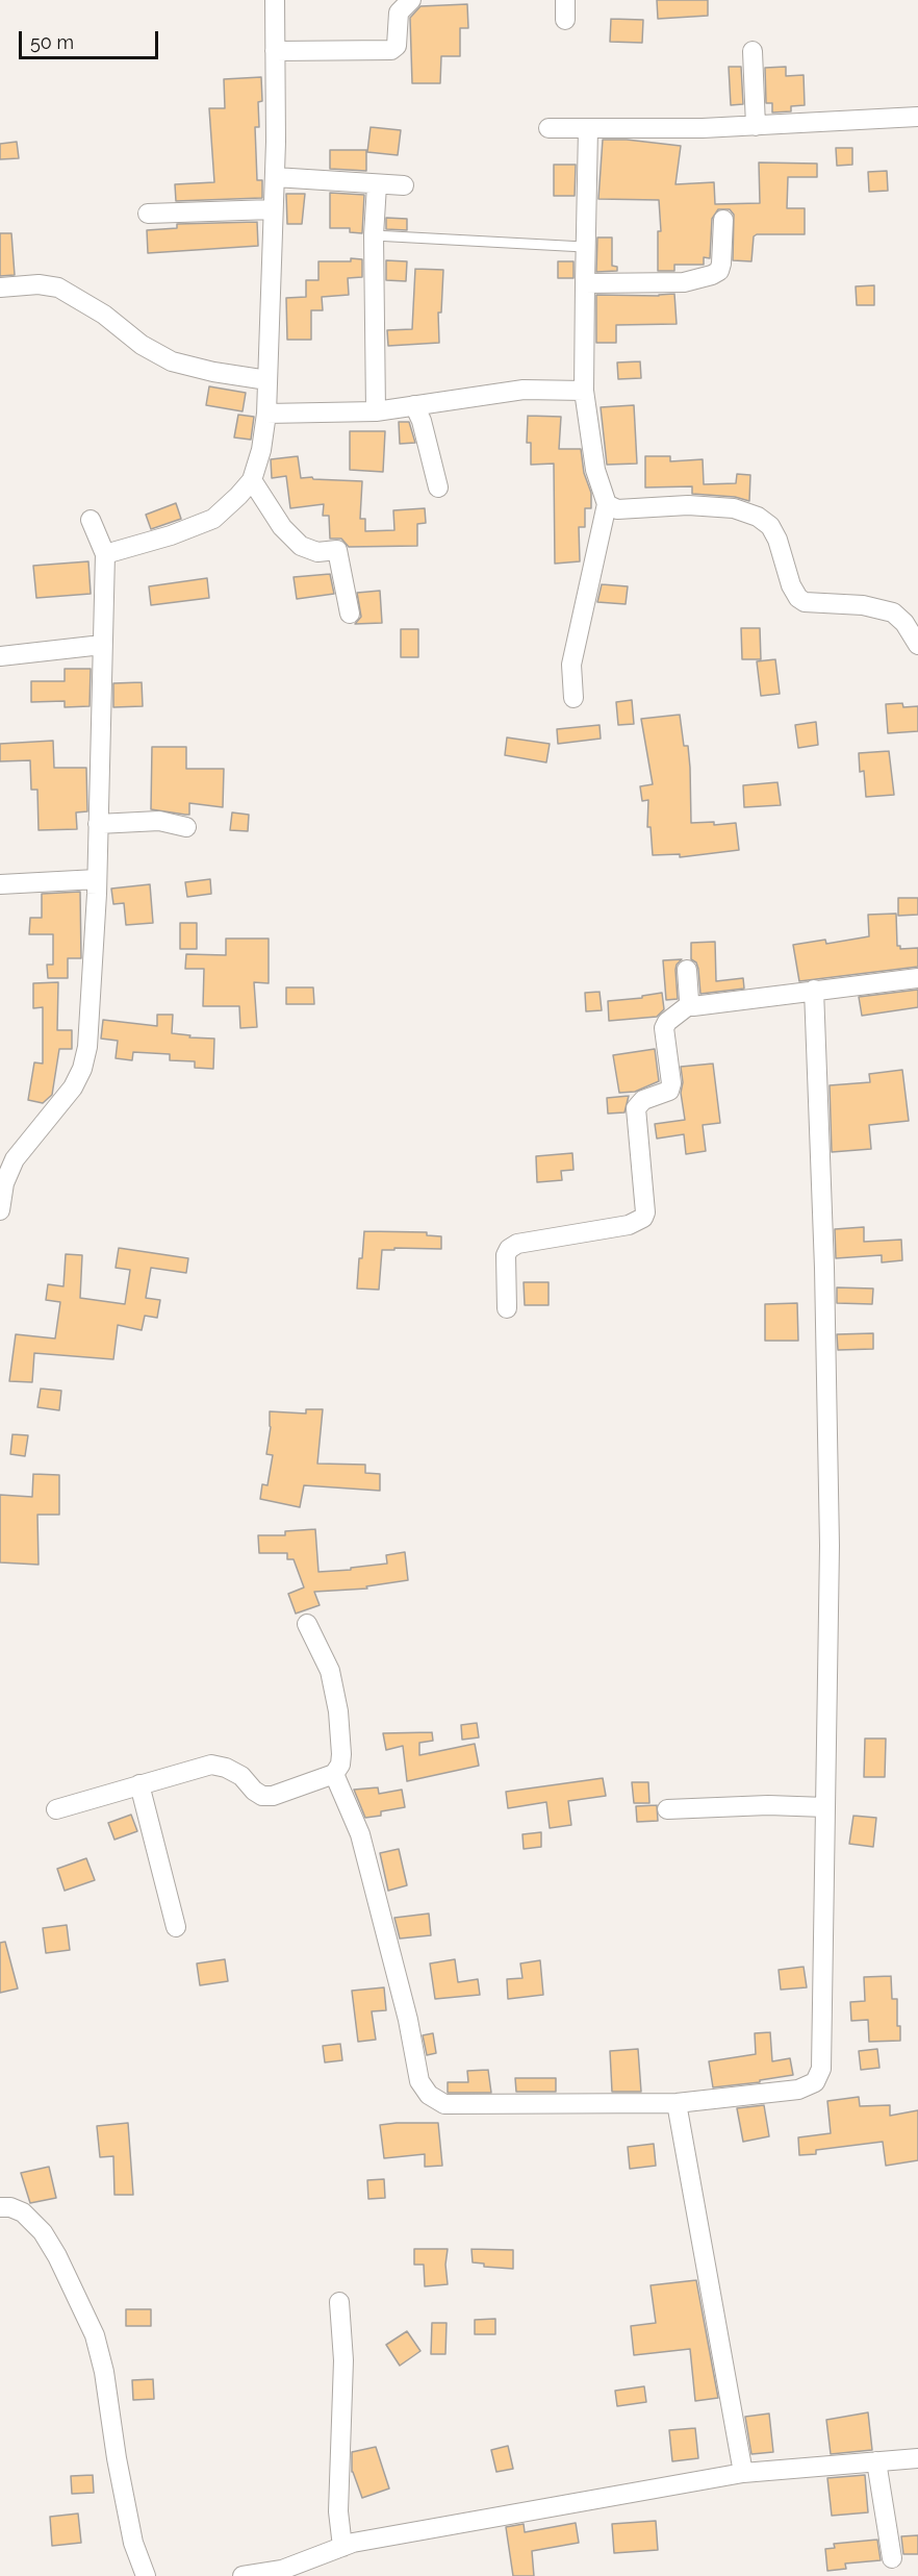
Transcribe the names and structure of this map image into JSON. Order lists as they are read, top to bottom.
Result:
{
  "scale_bar": "50 m"
}
